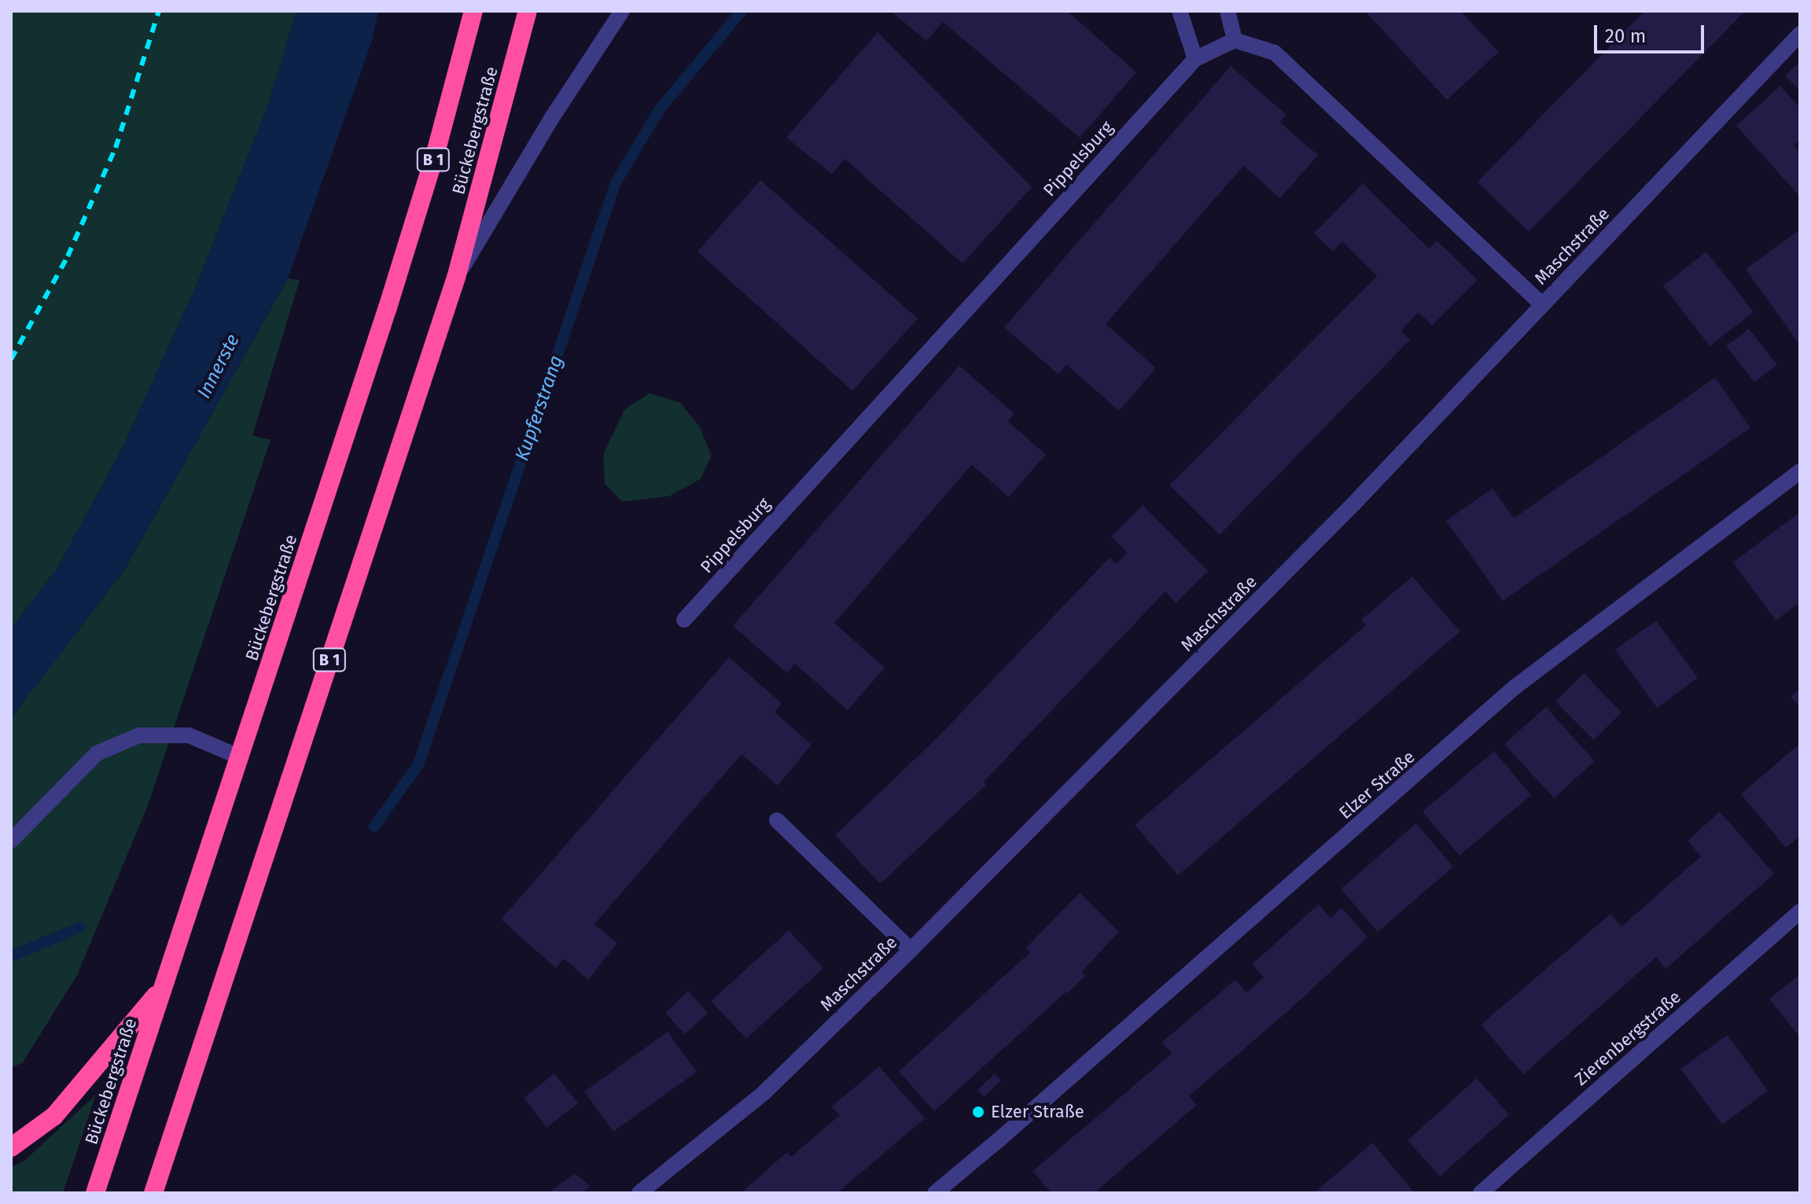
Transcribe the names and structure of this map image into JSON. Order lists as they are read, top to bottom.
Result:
{
  "streets": {
    "highway": ["Bückebergstraße", "B 1"],
    "street": [
      "Pippelsburg",
      "Maschstraße",
      "Elzer Straße",
      "Zierenbergstraße"
    ]
  },
  "water": ["Innerste", "Kupferstrang"],
  "places": ["Elzer Straße"],
  "scale_bar": "20 m"
}
